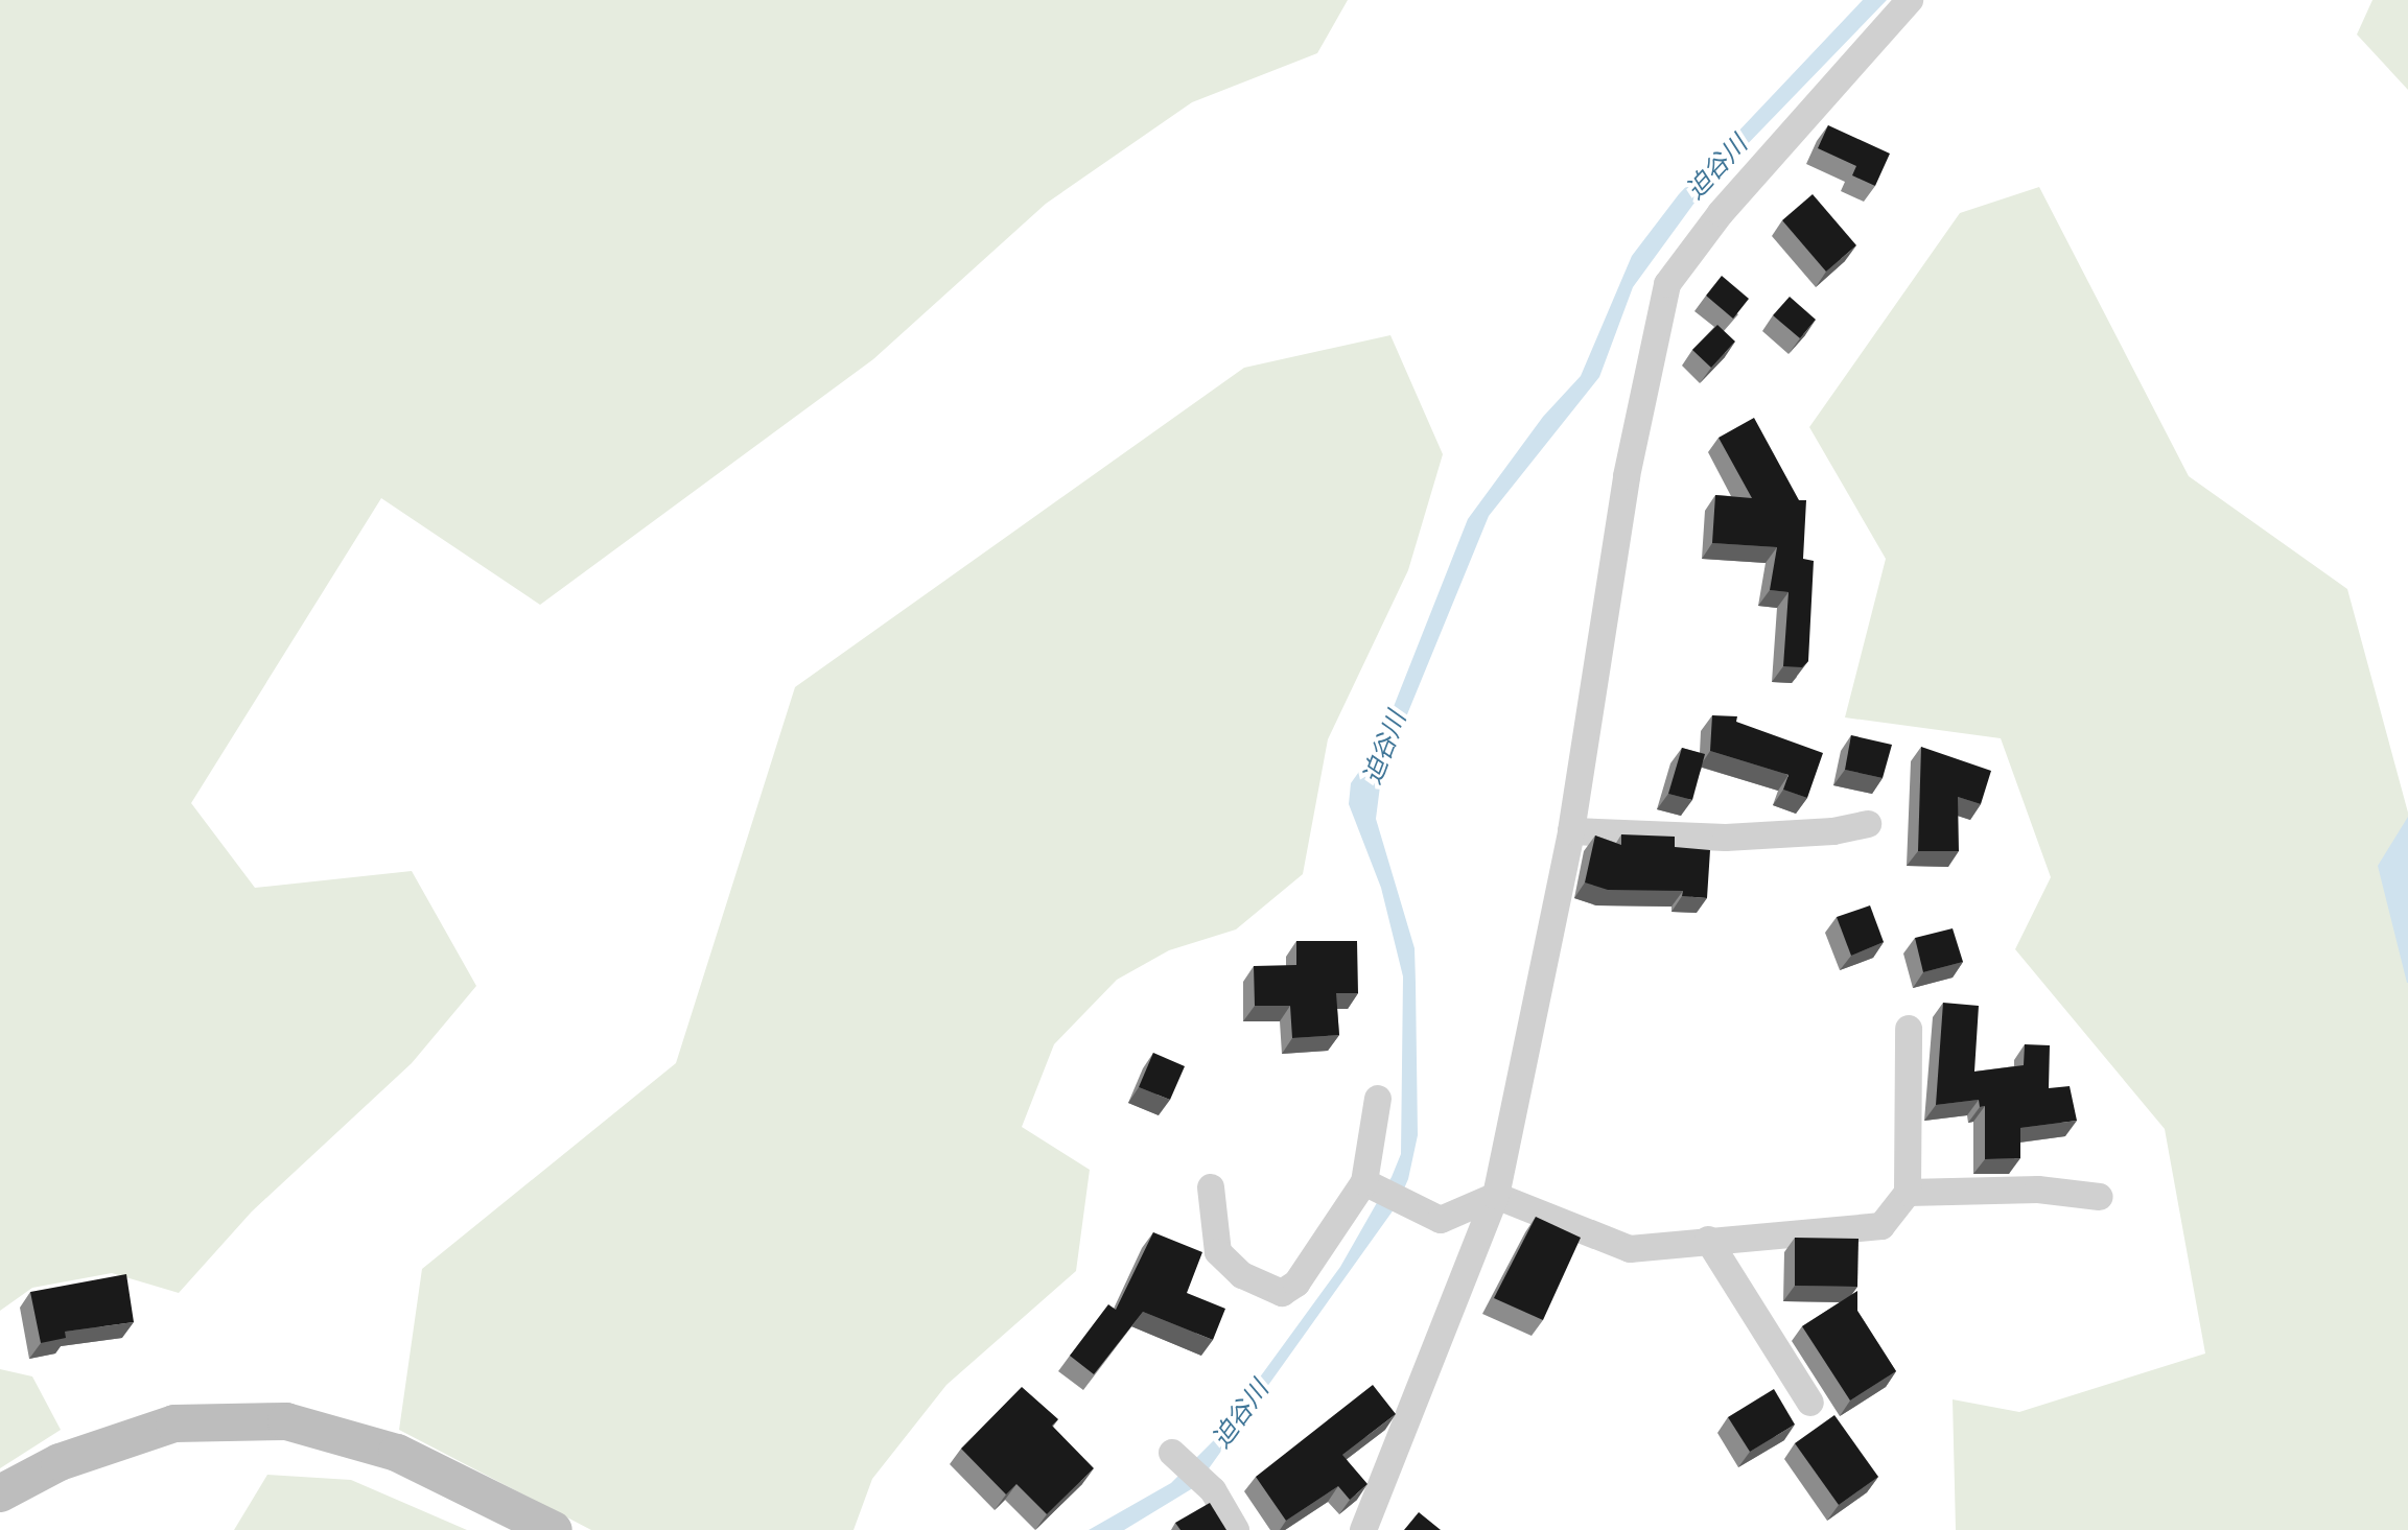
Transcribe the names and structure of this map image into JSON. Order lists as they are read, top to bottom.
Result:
{
  "water": ["迫谷川"]
}
